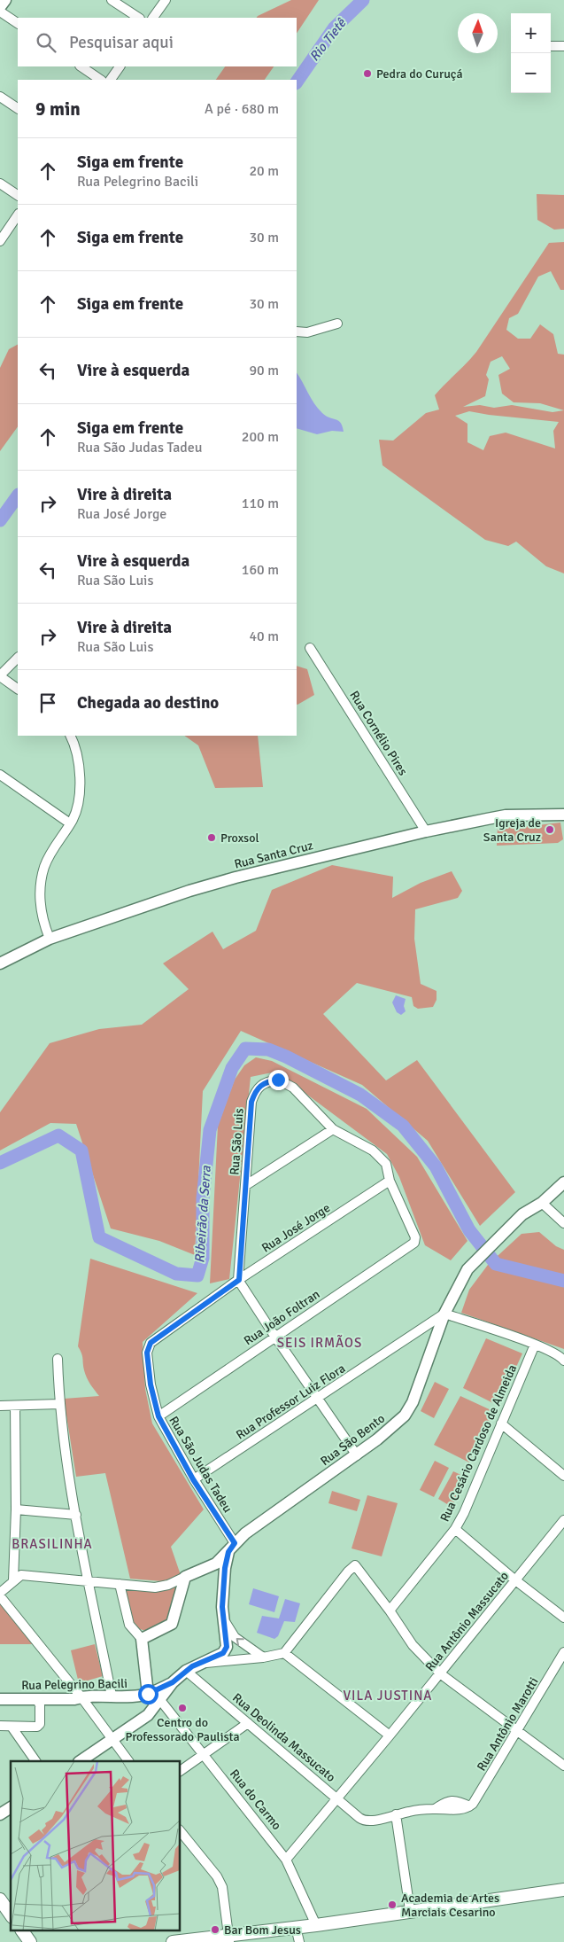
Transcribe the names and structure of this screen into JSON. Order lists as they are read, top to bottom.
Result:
{
  "streets": {
    "street": [
      "Rua Cornélio Pires",
      "Rua Santa Cruz",
      "Rua São Luis",
      "Rua José Jorge",
      "Rua João Foltran",
      "Rua Professor Luiz Flora",
      "Rua São Bento",
      "Rua Cesário Cardoso de Almeida",
      "Rua São Judas Tadeu",
      "Rua Antônio Massucato",
      "Rua Pelegrino Bacili",
      "Rua Antônio Marotti",
      "Rua Deolinda Massucato",
      "Rua do Carmo"
    ]
  },
  "crossings": [
    ["Rua Cornélio Pires", "Rua Santa Cruz"],
    ["Rua São Luis", "Rua José Jorge"],
    ["Rua São Luis", "Rua João Foltran"],
    ["Rua José Jorge", "Rua São Judas Tadeu"],
    ["Rua João Foltran", "Rua São Judas Tadeu"],
    ["Rua Professor Luiz Flora", "Rua São Bento"],
    ["Rua Professor Luiz Flora", "Rua São Judas Tadeu"],
    ["Rua São Bento", "Rua São Judas Tadeu"],
    ["Rua Antônio Massucato", "Rua Deolinda Massucato"],
    ["Rua Antônio Massucato", "Rua do Carmo"],
    ["Rua Antônio Marotti", "Rua Deolinda Massucato"]
  ],
  "districts": ["SEIS IRMÃOS", "BRASILINHA", "VILA JUSTINA"],
  "water": ["Rio Tietê", "Ribeirão da Serra"],
  "places": [
    "Pedra do Curuçá",
    "Igreja de Santa Cruz",
    "Proxsol",
    "Centro do Professorado Paulista",
    "Academia de Artes Marciais Cesarino",
    "Bar Bom Jesus"
  ],
  "north": "top",
  "page": {
    "map_buttons": ["+", "−"],
    "search": "Pesquisar aqui",
    "heading": ["9 min", "A pé · 680 m"],
    "list": [
      ["Siga em frente", "Rua Pelegrino Bacili", "20 m"],
      ["Siga em frente", "30 m"],
      ["Siga em frente", "30 m"],
      ["Vire à esquerda", "90 m"],
      ["Siga em frente", "Rua São Judas Tadeu", "200 m"],
      ["Vire à direita", "Rua José Jorge", "110 m"],
      ["Vire à esquerda", "Rua São Luis", "160 m"],
      ["Vire à direita", "Rua São Luis", "40 m"],
      "Chegada ao destino"
    ]
  }
}
